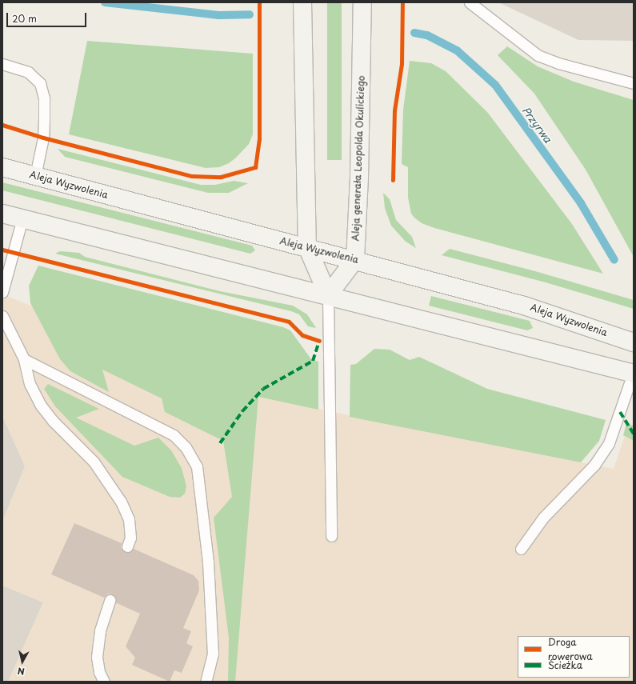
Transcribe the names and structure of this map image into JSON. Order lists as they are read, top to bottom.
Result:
{
  "streets": {
    "main road": ["Aleja generała Leopolda Okulickiego", "Aleja Wyzwolenia"]
  },
  "crossings": [
    ["Aleja generała Leopolda Okulickiego", "Aleja Wyzwolenia"]
  ],
  "water": ["Przyrwa"],
  "legend": ["Droga rowerowa", "Ścieżka"],
  "scale_bar": "20 m",
  "north": "bottom"
}
